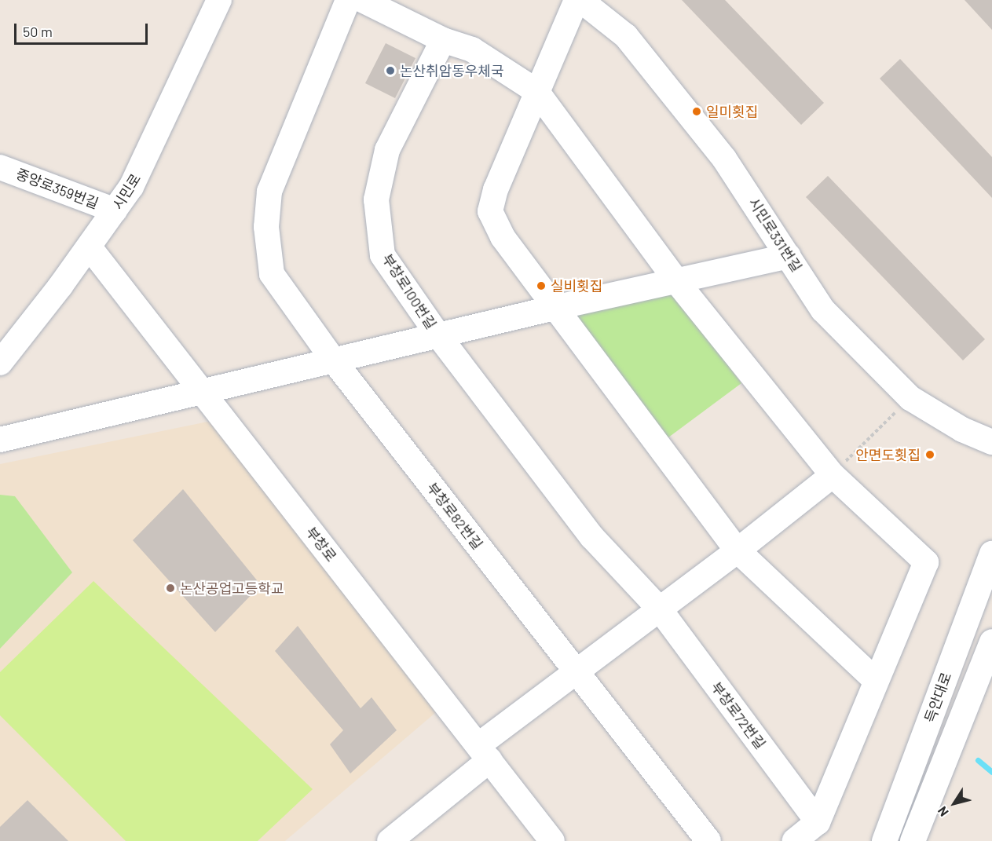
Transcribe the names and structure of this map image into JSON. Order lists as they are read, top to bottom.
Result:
{
  "streets": {
    "street": [
      "중앙로359번길",
      "시민로",
      "시민로331번길",
      "부창로100번길",
      "부창로82번길",
      "부창로",
      "득안대로",
      "부창로72번길"
    ]
  },
  "crossings": [
    ["중앙로359번길", "시민로"],
    ["시민로", "부창로"]
  ],
  "places": [
    "논산취암동우체국",
    "일미횟집",
    "실비횟집",
    "안면도횟집",
    "논산공업고등학교"
  ],
  "scale_bar": "50 m",
  "north": "bottom left"
}
